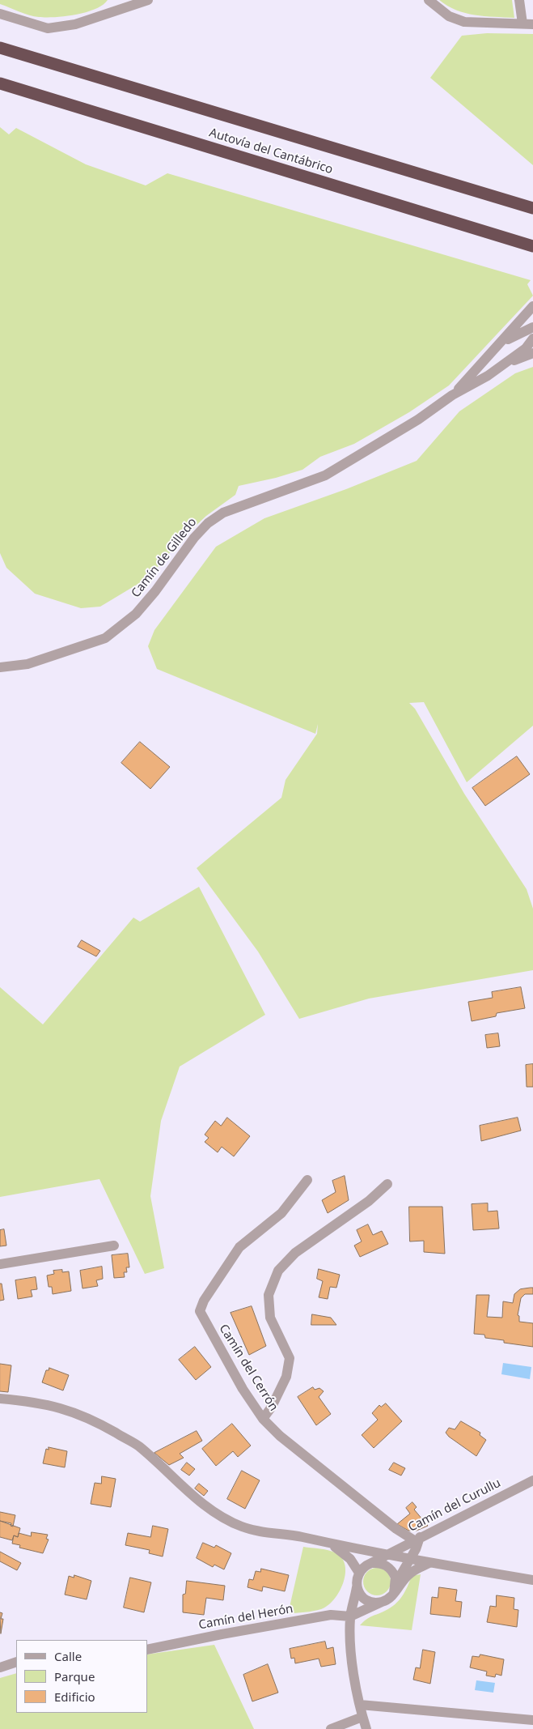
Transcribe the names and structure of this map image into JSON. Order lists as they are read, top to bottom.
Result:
{
  "streets": {
    "highway": ["Autovía del Cantábrico"],
    "street": [
      "Camín de Gilledo",
      "Camín del Cerrón",
      "Camín del Curullu",
      "Camín del Herón"
    ]
  },
  "crossings": [
    ["Camín del Cerrón", "Camín del Curullu"]
  ],
  "legend": ["Calle", "Parque", "Edificio"]
}
